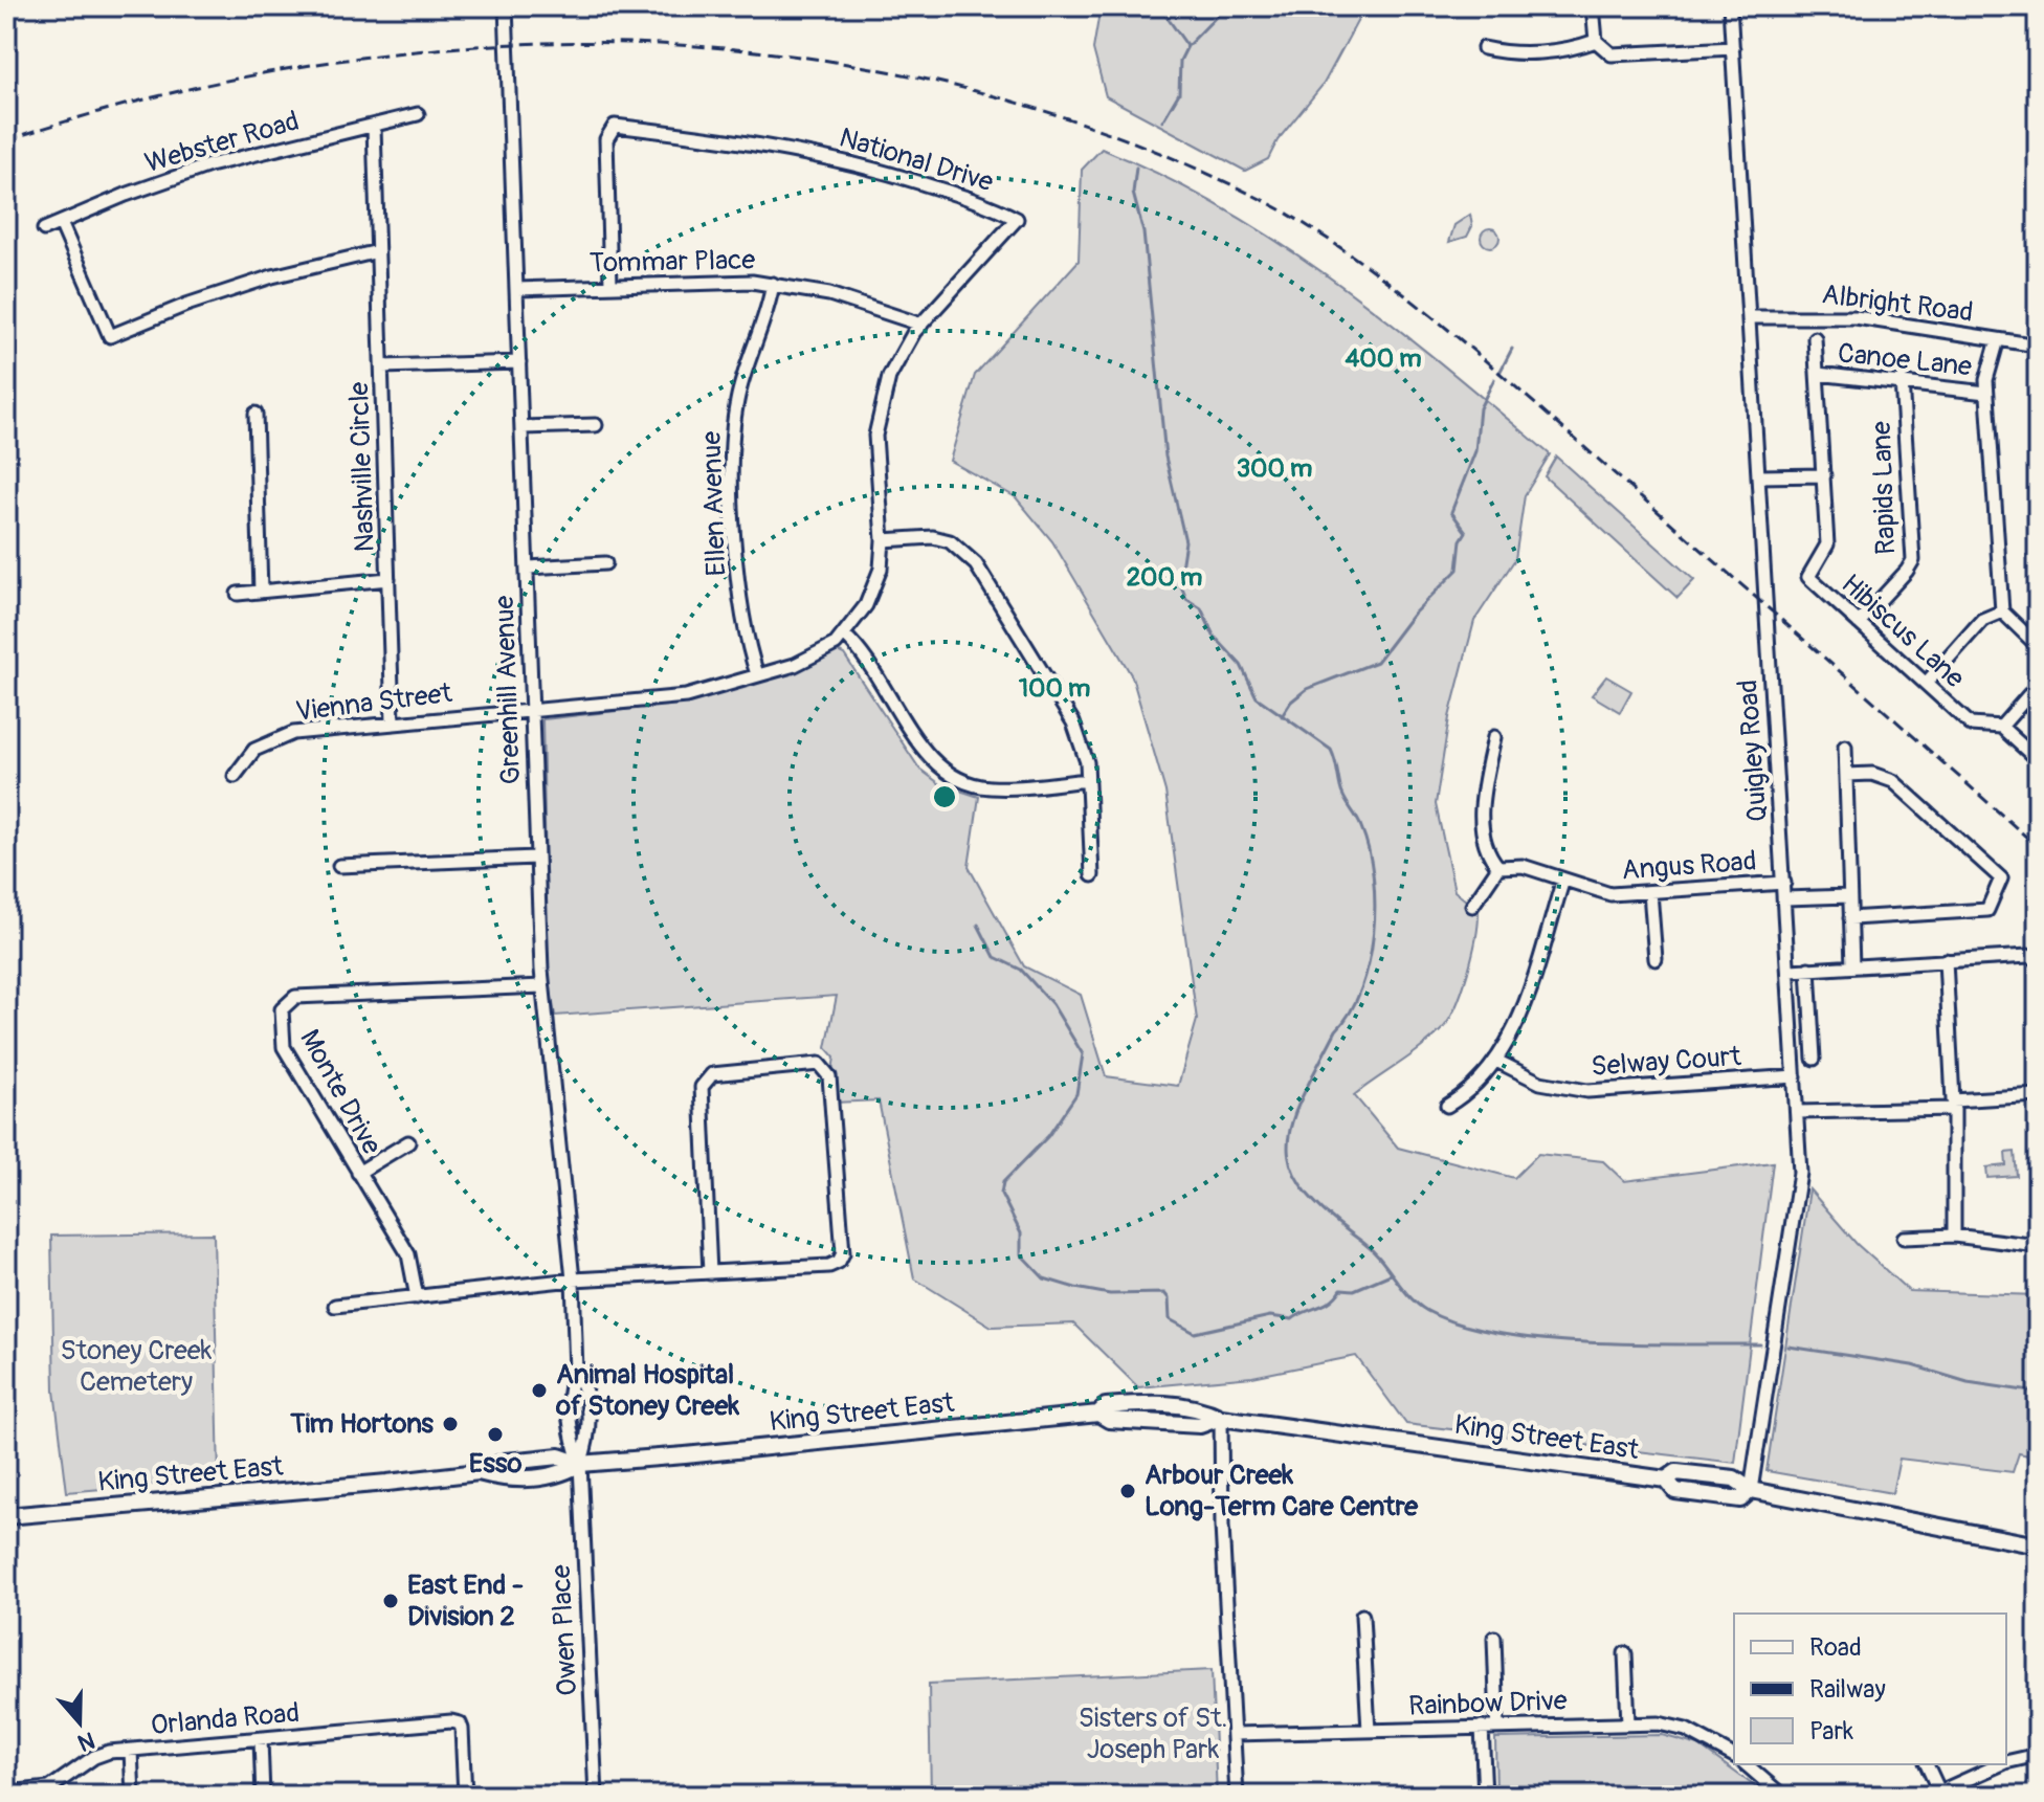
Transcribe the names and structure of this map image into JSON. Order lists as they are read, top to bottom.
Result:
{
  "streets": {
    "main road": ["King Street East"],
    "street": [
      "Webster Road",
      "National Drive",
      "Tommar Place",
      "Albright Road",
      "Canoe Lane",
      "Nashville Circle",
      "Rapids Lane",
      "Ellen Avenue",
      "Hibiscus Lane",
      "Greenhill Avenue",
      "Vienna Street",
      "Quigley Road",
      "Angus Road",
      "Selway Court",
      "Monte Drive",
      "Owen Place",
      "Rainbow Drive",
      "Orlanda Road"
    ]
  },
  "crossings": [
    ["Webster Road", "Nashville Circle"],
    ["National Drive", "Tommar Place"],
    ["National Drive", "Ellen Avenue"],
    ["National Drive", "Greenhill Avenue"],
    ["National Drive", "Vienna Street"],
    ["Tommar Place", "Ellen Avenue"],
    ["Tommar Place", "Greenhill Avenue"],
    ["Albright Road", "Quigley Road"],
    ["Canoe Lane", "Rapids Lane"],
    ["Canoe Lane", "Hibiscus Lane"],
    ["Rapids Lane", "Hibiscus Lane"],
    ["Greenhill Avenue", "Vienna Street"],
    ["Greenhill Avenue", "Monte Drive"],
    ["Greenhill Avenue", "King Street East"],
    ["Greenhill Avenue", "Owen Place"],
    ["Quigley Road", "Angus Road"],
    ["Quigley Road", "Selway Court"],
    ["Quigley Road", "King Street East"],
    ["King Street East", "Owen Place"]
  ],
  "parks": ["Stoney Creek Cemetery", "Sisters of St. Joseph Park"],
  "places": [
    "Animal Hospital of Stoney Creek",
    "Tim Hortons",
    "Esso",
    "Arbour Creek Long-Term Care Centre",
    "East End - Division 2"
  ],
  "legend": ["Road", "Railway", "Park"],
  "north": "bottom",
  "rings": [
    "400 m",
    "300 m",
    "200 m",
    "100 m"
  ]
}
